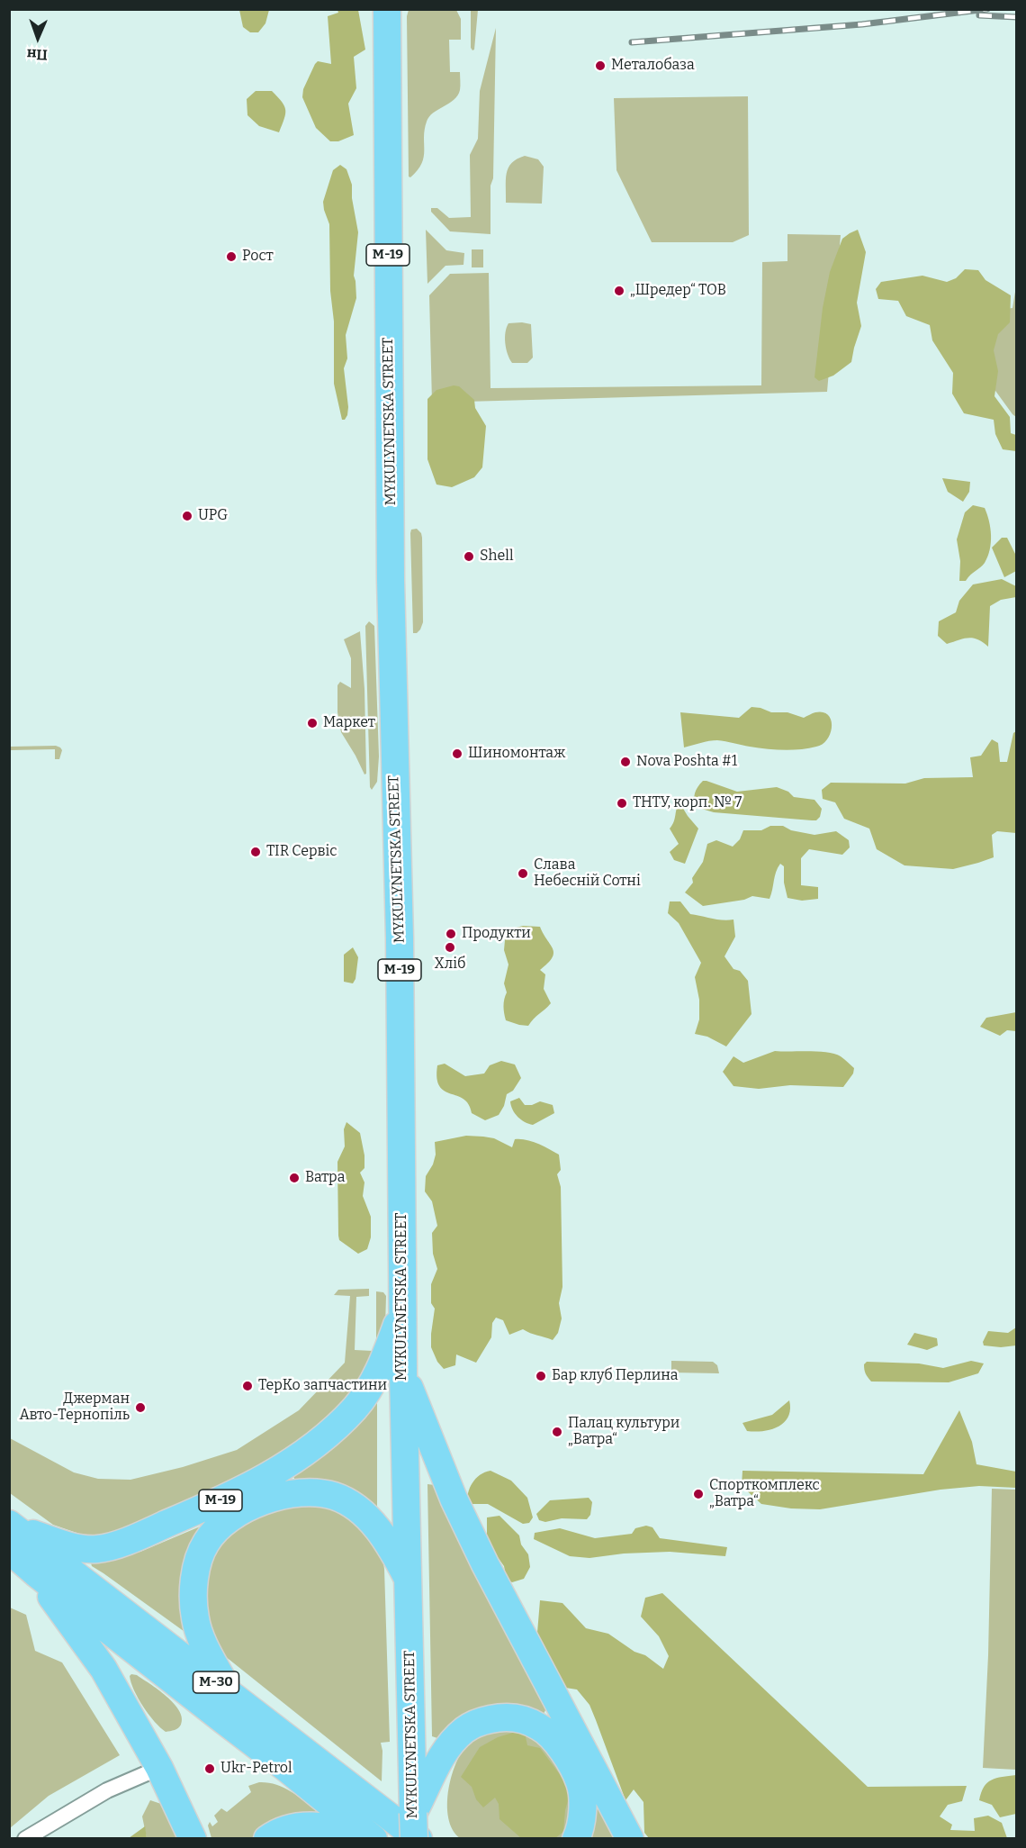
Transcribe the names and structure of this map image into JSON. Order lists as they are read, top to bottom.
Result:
{
  "streets": {
    "highway": ["М-19", "MYKULYNETSKA STREET", "М-30"]
  },
  "crossings": [
    ["М-19", "MYKULYNETSKA STREET"],
    ["М-19", "М-30"]
  ],
  "places": [
    "Металобаза",
    "Рост",
    "„Шредер“ ТОВ",
    "UPG",
    "Shell",
    "Маркет",
    "Шиномонтаж",
    "Nova Poshta #1",
    "ТНТУ, корп. № 7",
    "TIR Сервіс",
    "Слава Небесній Сотні",
    "Продукти",
    "Хліб",
    "Ватра",
    "Бар клуб Перлина",
    "ТерКо запчастини",
    "Джерман Авто-Тернопіль",
    "Палац культури „Ватра“",
    "Спорткомплекс „Ватра“",
    "Ukr-Petrol"
  ],
  "north": "bottom"
}
